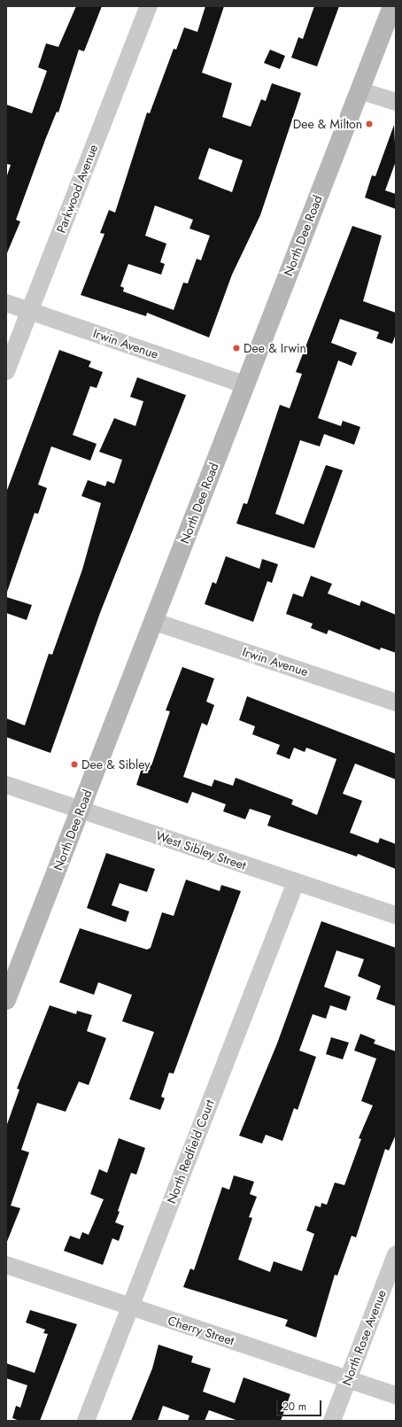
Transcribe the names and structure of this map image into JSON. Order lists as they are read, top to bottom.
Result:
{
  "streets": {
    "main road": ["North Dee Road"],
    "street": [
      "Parkwood Avenue",
      "Irwin Avenue",
      "West Sibley Street",
      "North Redfield Court",
      "Cherry Street",
      "North Rose Avenue"
    ]
  },
  "crossings": [
    ["Parkwood Avenue", "Irwin Avenue"],
    ["North Dee Road", "Irwin Avenue"],
    ["North Dee Road", "West Sibley Street"],
    ["West Sibley Street", "North Redfield Court"],
    ["North Redfield Court", "Cherry Street"],
    ["Cherry Street", "North Rose Avenue"]
  ],
  "places": ["Dee & Milton", "Dee & Irwin", "Dee & Sibley"],
  "scale_bar": "20 m"
}
